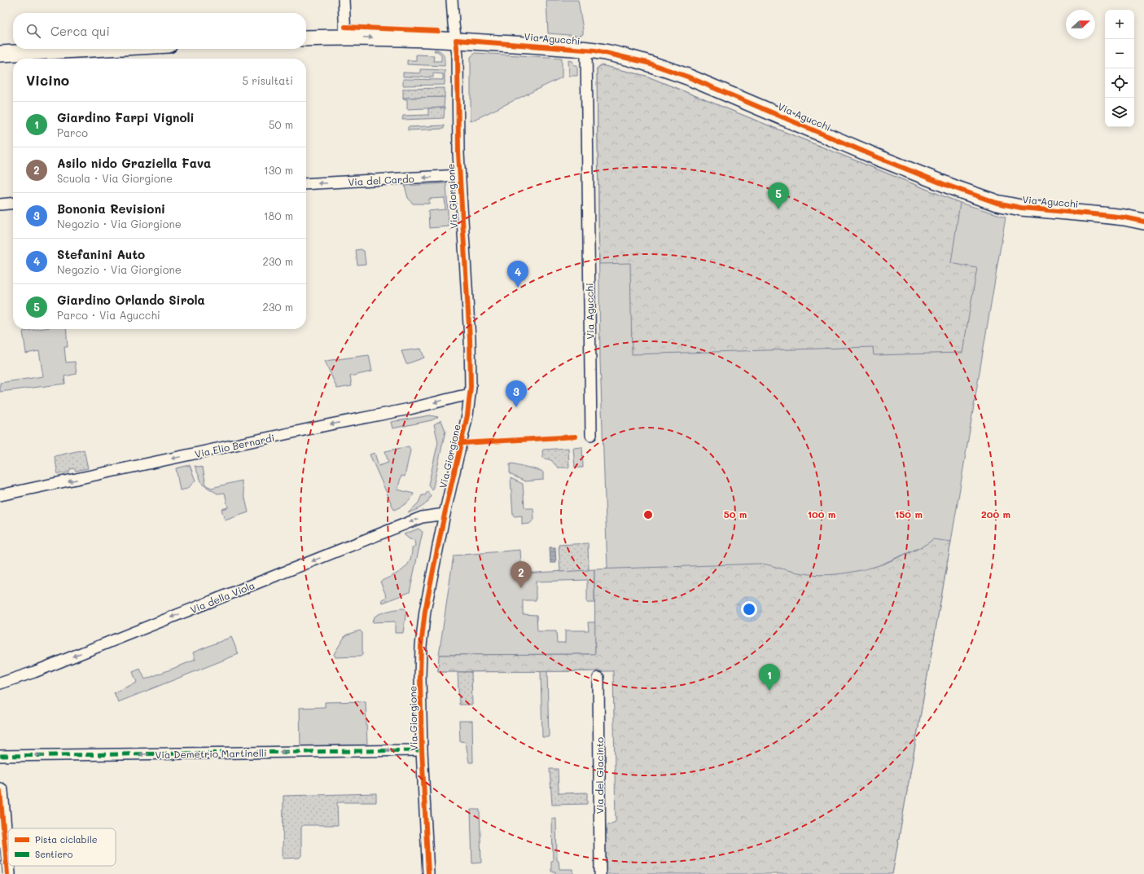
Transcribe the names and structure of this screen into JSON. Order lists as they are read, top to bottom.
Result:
{
  "streets": {
    "street": [
      "Via Agucchi",
      "Via del Cardo",
      "Via Giorgione",
      "Via Elio Bernardi",
      "Via della Viola",
      "Via Demetrio Martinelli",
      "Via del Giacinto"
    ]
  },
  "crossings": [
    ["Via Agucchi", "Via Giorgione"],
    ["Via del Cardo", "Via Giorgione"],
    ["Via Giorgione", "Via Elio Bernardi"],
    ["Via Giorgione", "Via della Viola"],
    ["Via Giorgione", "Via Demetrio Martinelli"]
  ],
  "one_way": [
    "Via del Cardo",
    "Via Elio Bernardi",
    "Via della Viola",
    "Via Demetrio Martinelli"
  ],
  "legend": ["Pista ciclabile", "Sentiero"],
  "north": "right",
  "page": {
    "map_buttons": ["+", "−"],
    "search": "Cerca qui",
    "heading": ["Vicino", "5 risultati"],
    "list": [
      {
        "mark": "1",
        "name": "Giardino Farpi Vignoli",
        "note": "Parco",
        "value": "50 m"
      },
      {
        "mark": "2",
        "name": "Asilo nido Graziella Fava",
        "note": "Scuola · Via Giorgione",
        "value": "130 m"
      },
      {
        "mark": "3",
        "name": "Bononia Revisioni",
        "note": "Negozio · Via Giorgione",
        "value": "180 m"
      },
      {
        "mark": "4",
        "name": "Stefanini Auto",
        "note": "Negozio · Via Giorgione",
        "value": "230 m"
      },
      {
        "mark": "5",
        "name": "Giardino Orlando Sirola",
        "note": "Parco · Via Agucchi",
        "value": "230 m"
      }
    ],
    "pins": [
      "5",
      "4",
      "3",
      "2",
      "1"
    ]
  },
  "rings": [
    "50 m",
    "100 m",
    "150 m",
    "200 m"
  ]
}
